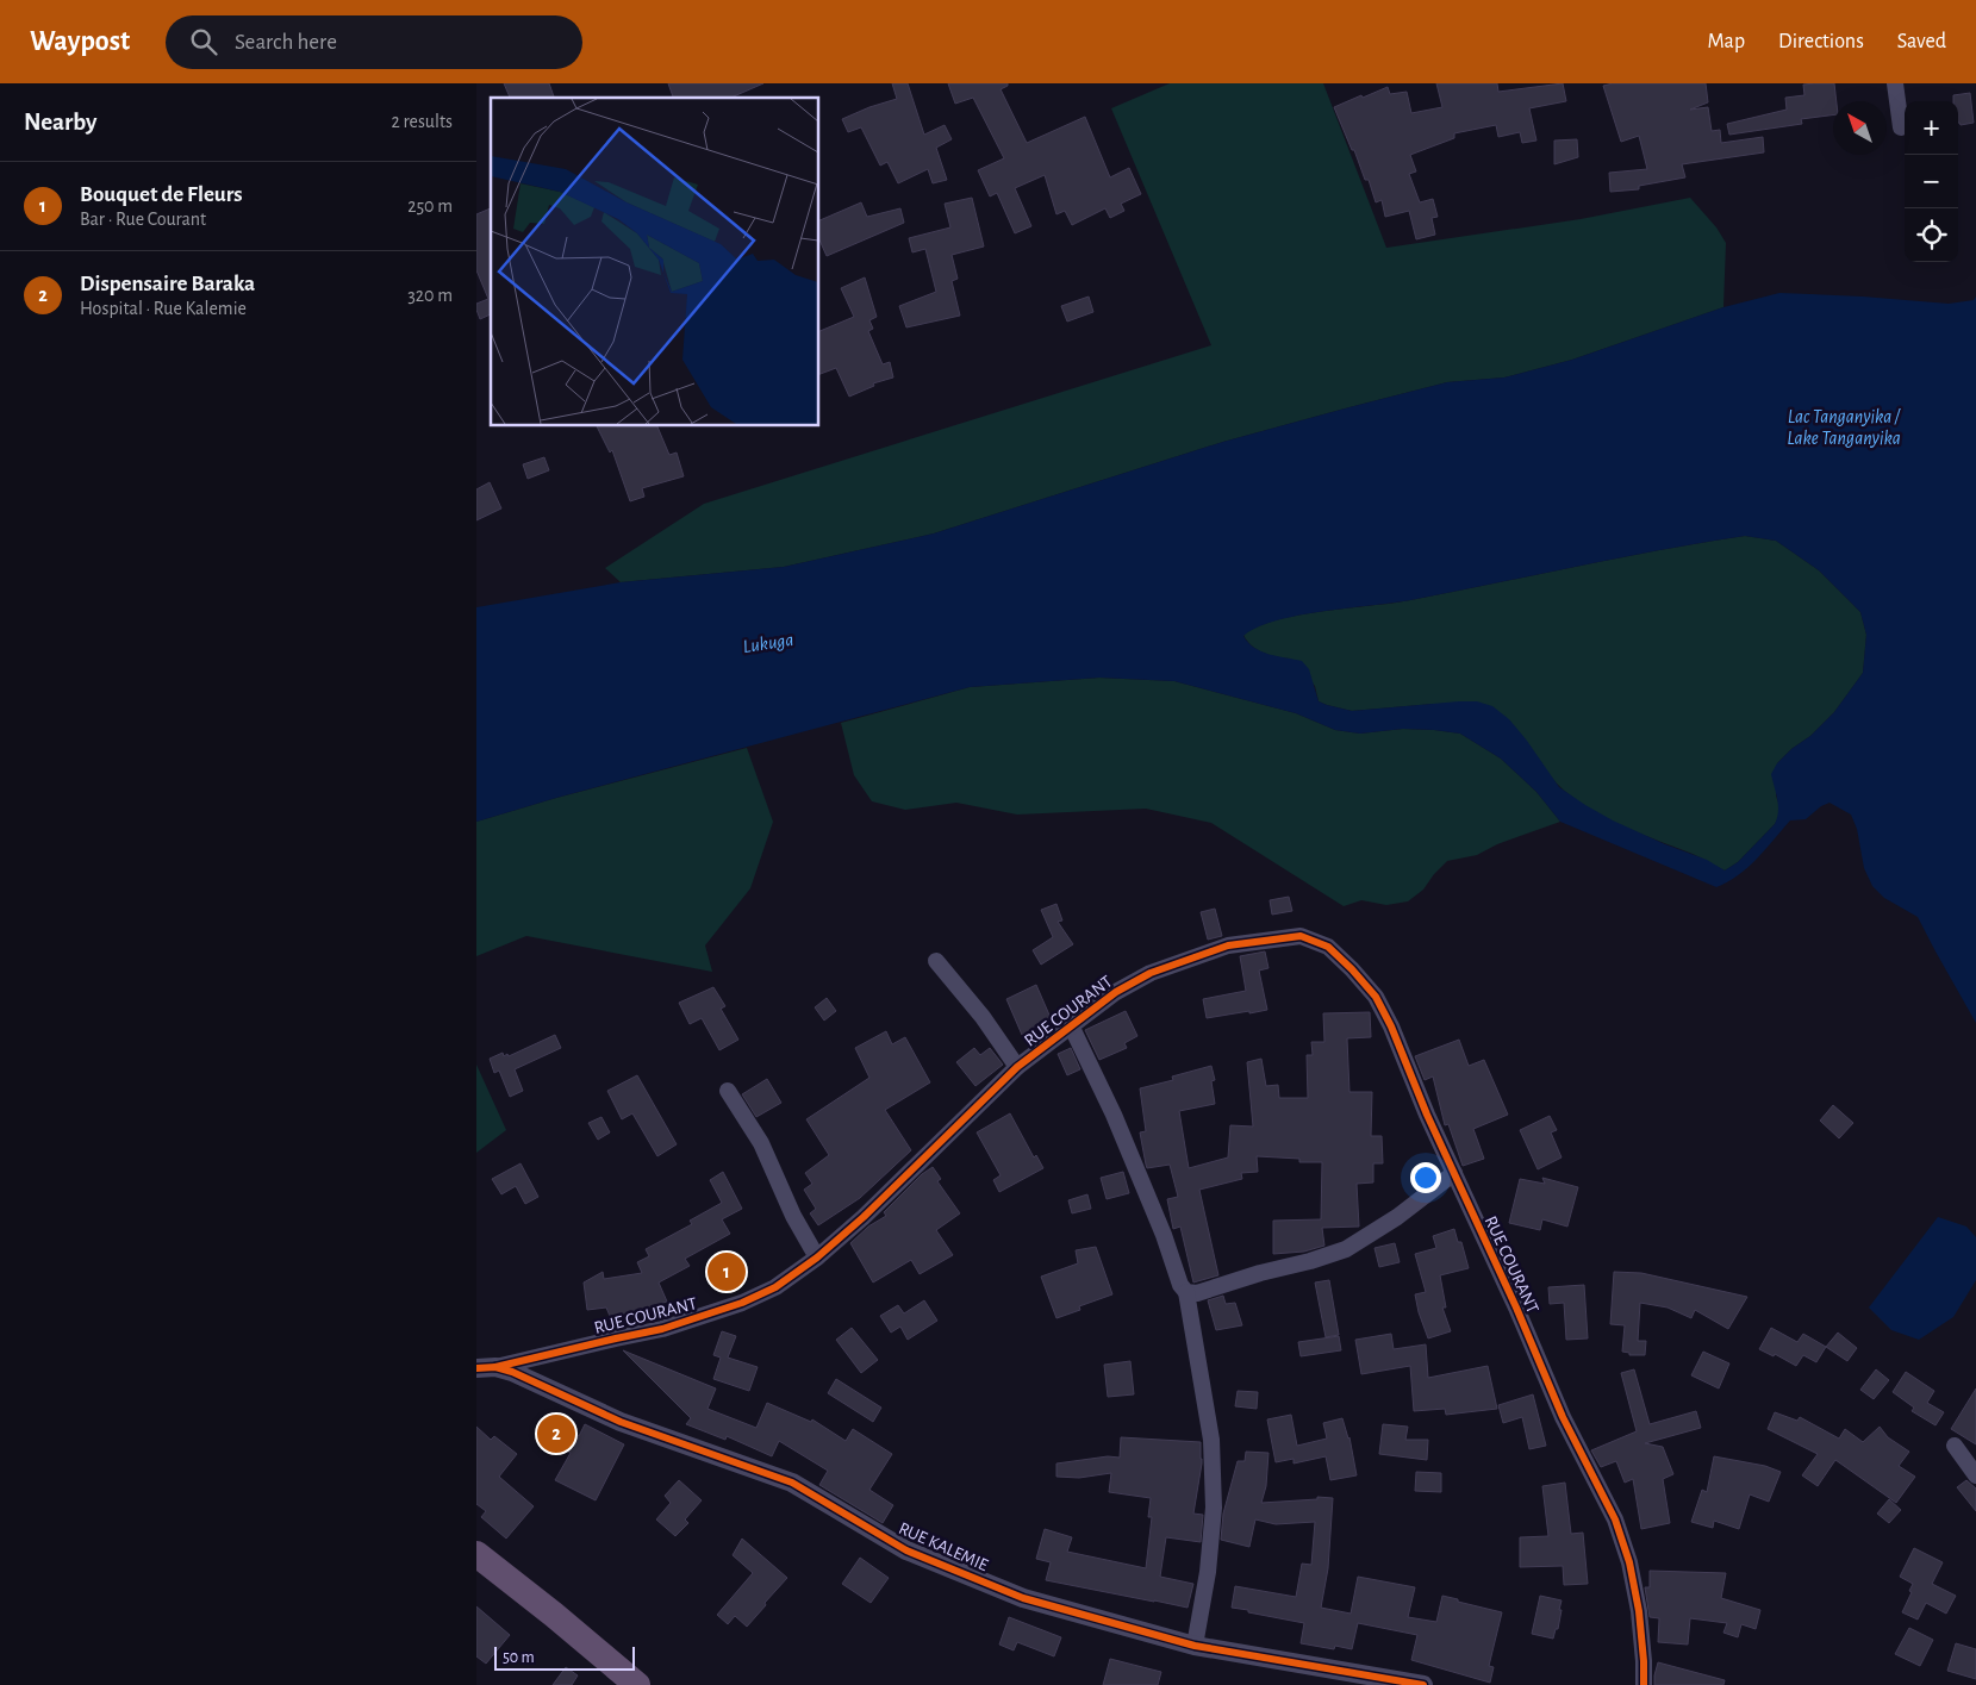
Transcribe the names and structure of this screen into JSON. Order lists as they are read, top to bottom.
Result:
{
  "streets": {
    "street": ["RUE COURANT", "RUE KALEMIE"]
  },
  "crossings": [
    ["RUE COURANT", "RUE KALEMIE"]
  ],
  "water": ["Lac Tanganyika / Lake Tanganyika", "Lukuga"],
  "scale_bar": "50 m",
  "north": "top left",
  "page": {
    "header": "Waypost",
    "search": "Search here",
    "nav": ["Map", "Directions", "Saved"],
    "heading": ["Nearby", "2 results"],
    "map_buttons": ["+", "−"],
    "list": [
      {
        "mark": "1",
        "name": "Bouquet de Fleurs",
        "note": "Bar · Rue Courant",
        "value": "250 m"
      },
      {
        "mark": "2",
        "name": "Dispensaire Baraka",
        "note": "Hospital · Rue Kalemie",
        "value": "320 m"
      }
    ],
    "pins": ["1", "2"],
    "scale": "50 m"
  }
}
